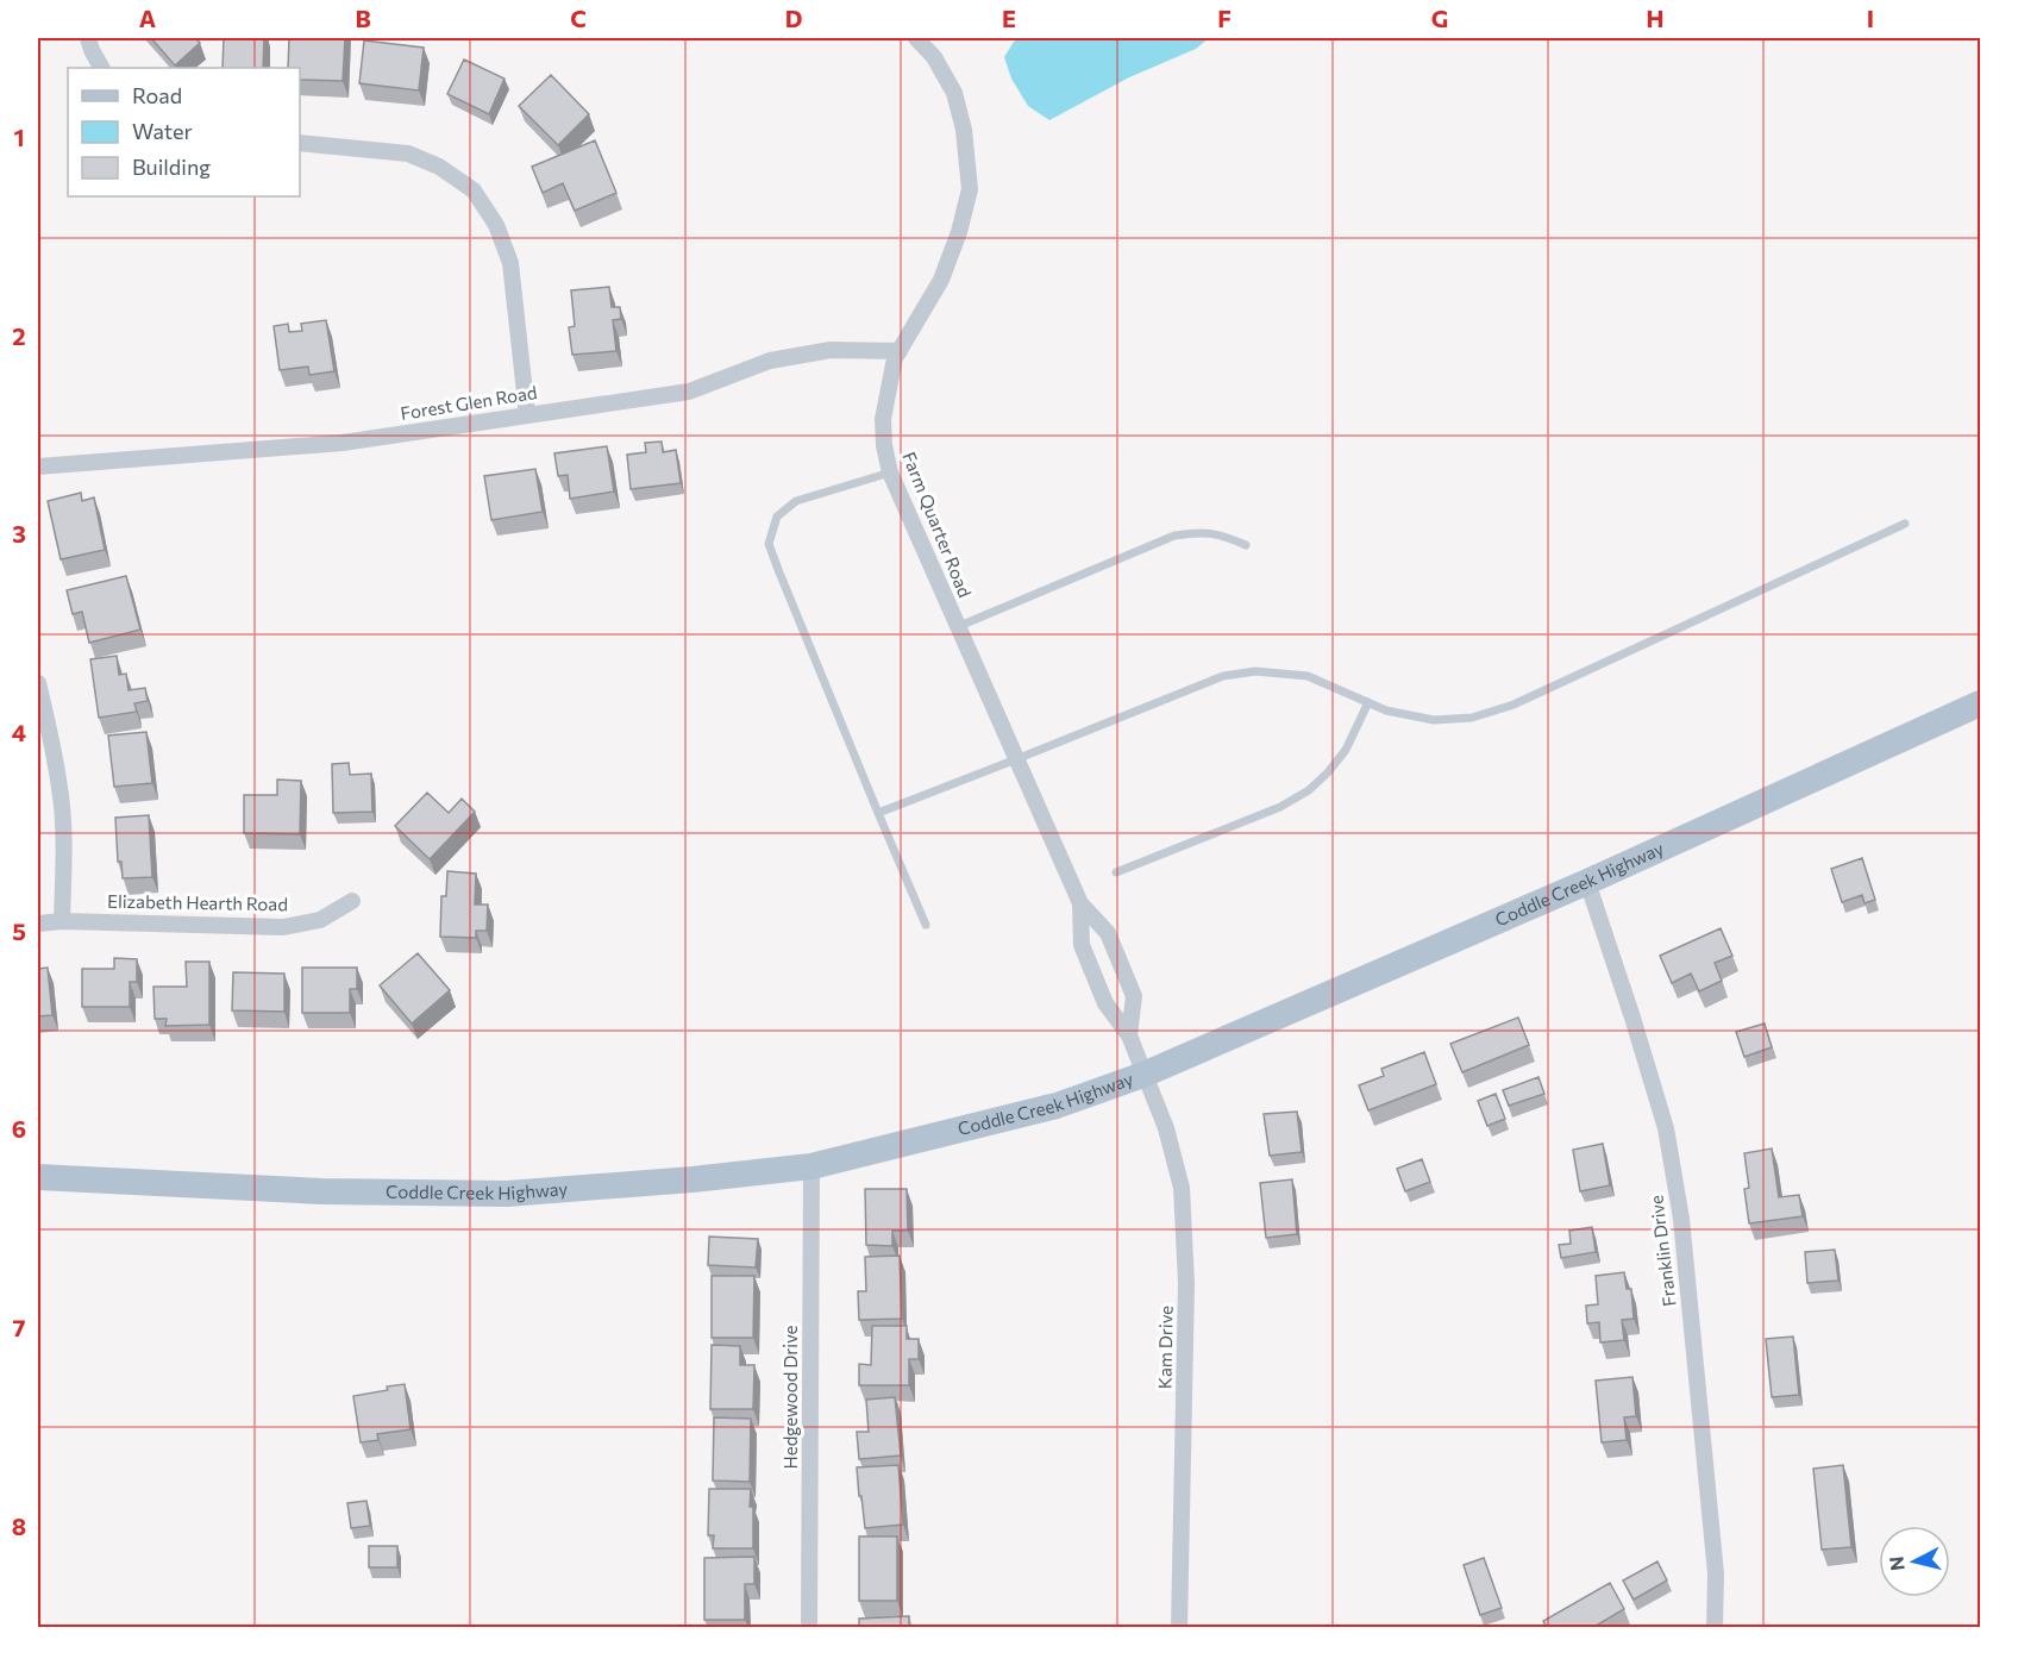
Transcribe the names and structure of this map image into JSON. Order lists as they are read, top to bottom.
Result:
{
  "streets": {
    "main road": ["Coddle Creek Highway"],
    "street": [
      "Forest Glen Road",
      "Farm Quarter Road",
      "Elizabeth Hearth Road",
      "Franklin Drive",
      "Kam Drive",
      "Hedgewood Drive"
    ]
  },
  "crossings": [
    ["Forest Glen Road", "Farm Quarter Road"],
    ["Farm Quarter Road", "Coddle Creek Highway"],
    ["Farm Quarter Road", "Kam Drive"],
    ["Coddle Creek Highway", "Franklin Drive"],
    ["Coddle Creek Highway", "Kam Drive"],
    ["Coddle Creek Highway", "Hedgewood Drive"]
  ],
  "legend": ["Road", "Water", "Building"],
  "north": "left",
  "grid": {
    "columns": [
      "A",
      "B",
      "C",
      "D",
      "E",
      "F",
      "G",
      "H",
      "I"
    ],
    "rows": [
      "1",
      "2",
      "3",
      "4",
      "5",
      "6",
      "7",
      "8"
    ]
  }
}
